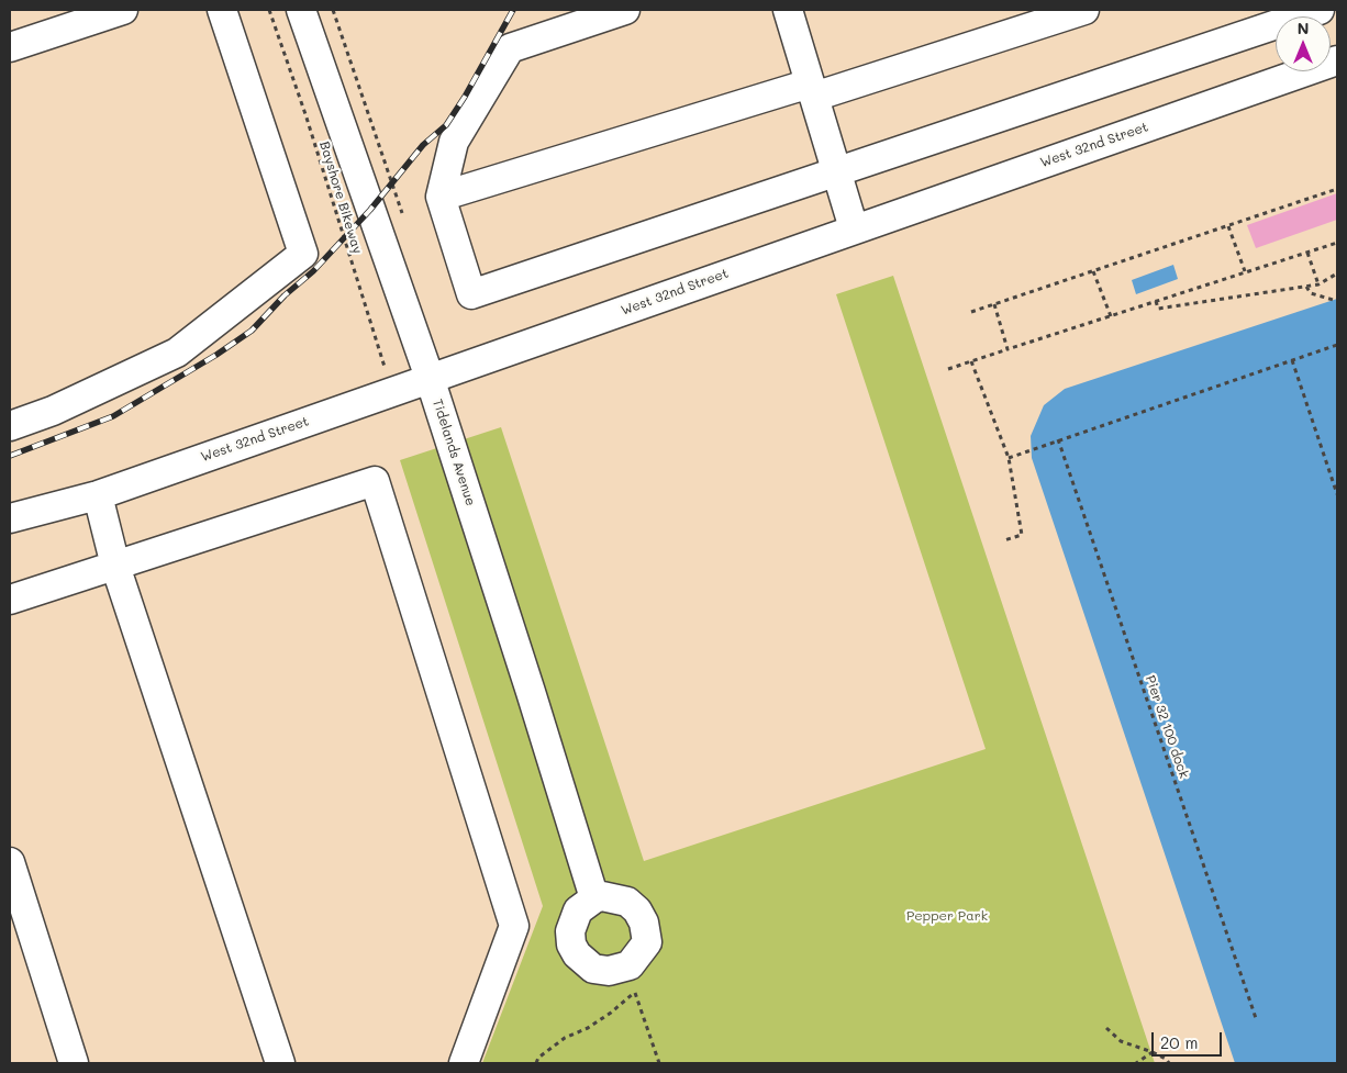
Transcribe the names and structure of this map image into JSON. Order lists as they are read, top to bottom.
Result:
{
  "streets": {
    "street": ["West 32nd Street", "Tidelands Avenue"],
    "path": ["Bayshore Bikeway", "Pier 32 100 dock"]
  },
  "crossings": [
    ["West 32nd Street", "Bayshore Bikeway"],
    ["West 32nd Street", "Tidelands Avenue"]
  ],
  "parks": ["Pepper Park"],
  "scale_bar": "20 m",
  "north": "top"
}
